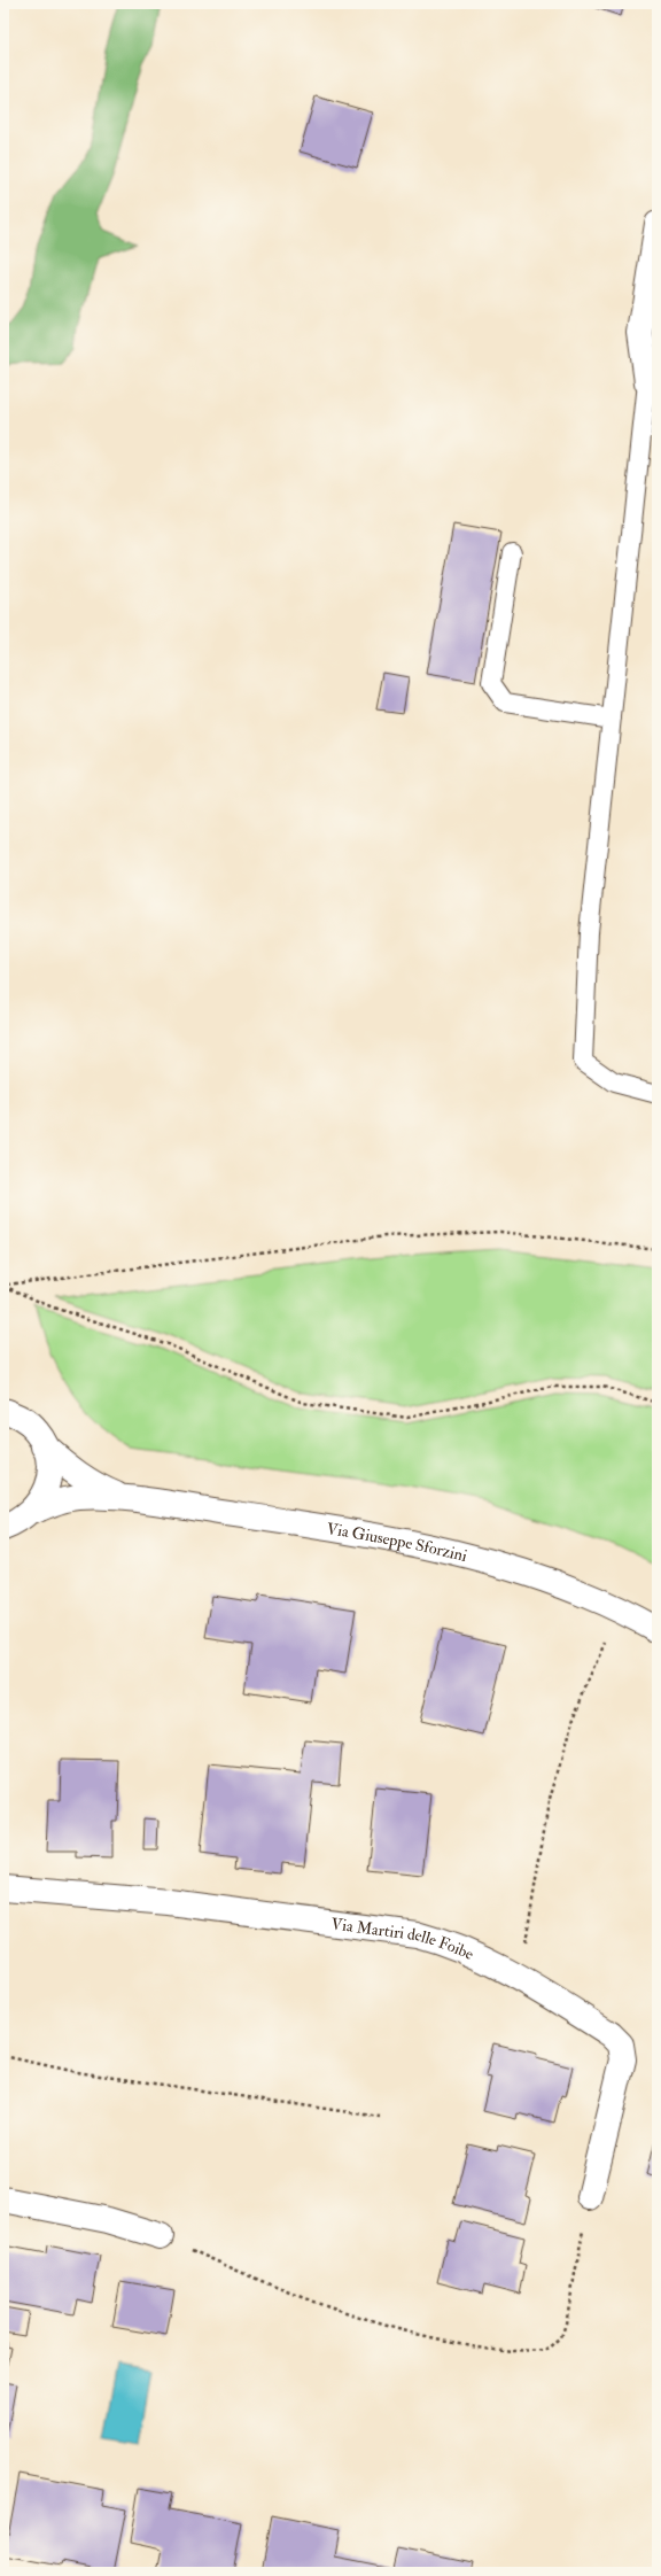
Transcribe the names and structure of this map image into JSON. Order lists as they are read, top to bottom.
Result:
{
  "streets": {
    "street": ["Via Giuseppe Sforzini", "Via Martiri delle Foibe"]
  }
}
